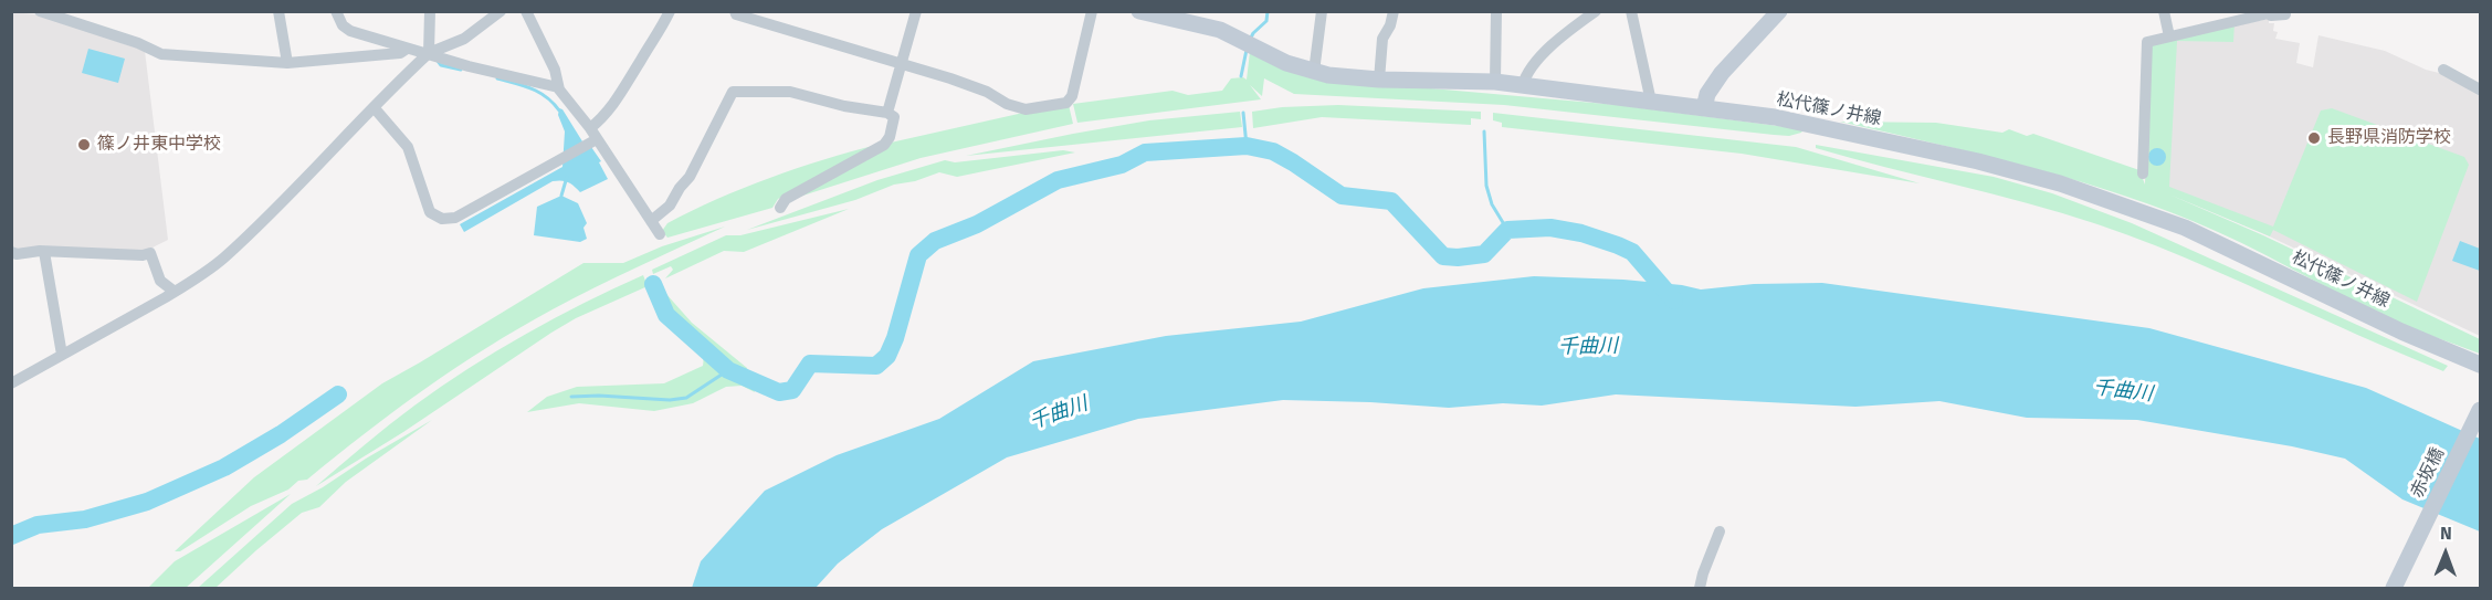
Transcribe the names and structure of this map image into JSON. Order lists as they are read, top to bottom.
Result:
{
  "streets": {
    "main road": ["松代篠ノ井線", "赤坂橋"]
  },
  "water": ["千曲川"],
  "places": ["長野県消防学校", "篠ノ井東中学校"],
  "north": "top"
}
